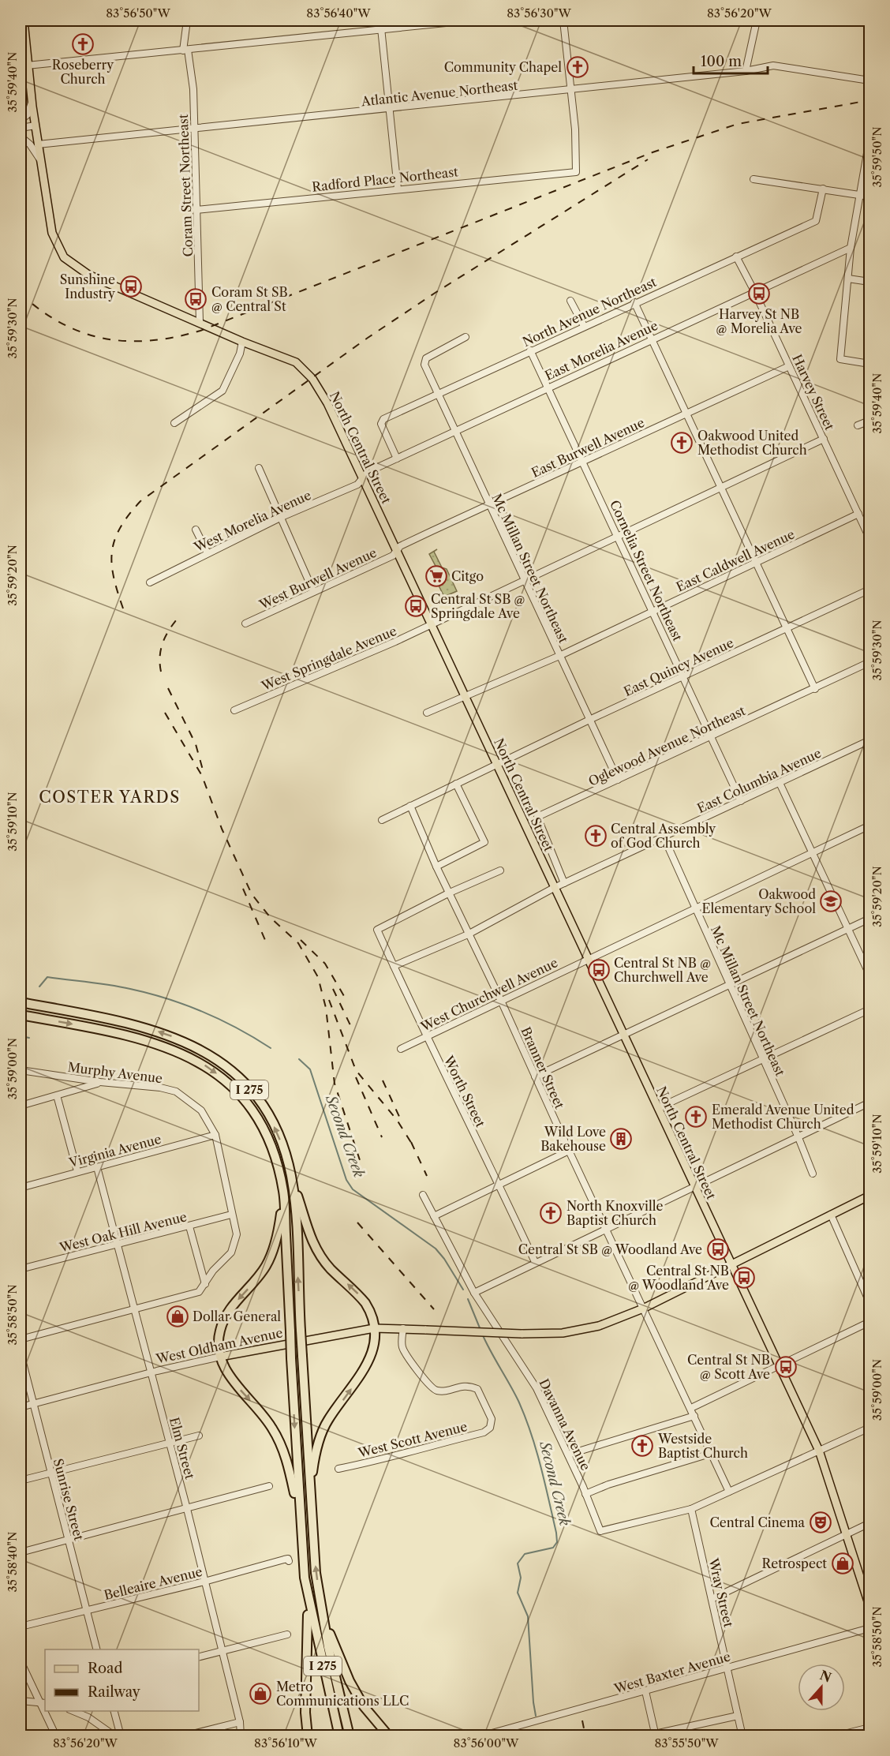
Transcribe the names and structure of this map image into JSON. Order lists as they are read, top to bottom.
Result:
{
  "streets": {
    "highway": ["I 275"],
    "main road": ["North Central Street", "West Oldham Avenue"],
    "street": [
      "Atlantic Avenue Northeast",
      "Radford Place Northeast",
      "Coram Street Northeast",
      "North Avenue Northeast",
      "East Morelia Avenue",
      "Harvey Street",
      "East Burwell Avenue",
      "West Morelia Avenue",
      "East Caldwell Avenue",
      "Mc Millan Street Northeast",
      "Cornelia Street Northeast",
      "West Burwell Avenue",
      "West Springdale Avenue",
      "East Quincy Avenue",
      "Oglewood Avenue Northeast",
      "East Columbia Avenue",
      "West Churchwell Avenue",
      "Branner Street",
      "Murphy Avenue",
      "Worth Street",
      "Virginia Avenue",
      "West Oak Hill Avenue",
      "Davanna Avenue",
      "West Scott Avenue",
      "Elm Street",
      "Sunrise Street",
      "Belleaire Avenue",
      "Wray Street",
      "West Baxter Avenue"
    ]
  },
  "crossings": [
    ["Atlantic Avenue Northeast", "Radford Place Northeast"],
    ["Atlantic Avenue Northeast", "Coram Street Northeast"],
    ["Atlantic Avenue Northeast", "North Central Street"],
    ["Radford Place Northeast", "Coram Street Northeast"],
    ["Coram Street Northeast", "North Central Street"],
    ["North Avenue Northeast", "East Morelia Avenue"],
    ["North Avenue Northeast", "Harvey Street"],
    ["North Avenue Northeast", "Mc Millan Street Northeast"],
    ["North Avenue Northeast", "Cornelia Street Northeast"],
    ["East Morelia Avenue", "Harvey Street"],
    ["East Morelia Avenue", "North Central Street"],
    ["East Morelia Avenue", "West Morelia Avenue"],
    ["East Morelia Avenue", "Mc Millan Street Northeast"],
    ["East Morelia Avenue", "Cornelia Street Northeast"],
    ["Harvey Street", "East Burwell Avenue"],
    ["Harvey Street", "East Caldwell Avenue"],
    ["Harvey Street", "West Springdale Avenue"],
    ["North Central Street", "East Burwell Avenue"],
    ["North Central Street", "West Morelia Avenue"],
    ["North Central Street", "East Caldwell Avenue"],
    ["North Central Street", "West Burwell Avenue"],
    ["North Central Street", "West Springdale Avenue"],
    ["North Central Street", "East Quincy Avenue"],
    ["North Central Street", "East Columbia Avenue"],
    ["North Central Street", "West Churchwell Avenue"],
    ["North Central Street", "West Oldham Avenue"],
    ["East Burwell Avenue", "Mc Millan Street Northeast"],
    ["East Burwell Avenue", "Cornelia Street Northeast"],
    ["East Burwell Avenue", "West Burwell Avenue"],
    ["East Caldwell Avenue", "Mc Millan Street Northeast"],
    ["East Caldwell Avenue", "Cornelia Street Northeast"],
    ["Mc Millan Street Northeast", "West Springdale Avenue"],
    ["Mc Millan Street Northeast", "East Quincy Avenue"],
    ["Mc Millan Street Northeast", "Oglewood Avenue Northeast"],
    ["Mc Millan Street Northeast", "East Columbia Avenue"],
    ["Mc Millan Street Northeast", "West Churchwell Avenue"],
    ["Cornelia Street Northeast", "West Springdale Avenue"],
    ["Cornelia Street Northeast", "East Quincy Avenue"],
    ["Cornelia Street Northeast", "Oglewood Avenue Northeast"],
    ["Cornelia Street Northeast", "East Columbia Avenue"],
    ["East Quincy Avenue", "Branner Street"],
    ["Oglewood Avenue Northeast", "East Columbia Avenue"],
    ["East Columbia Avenue", "Branner Street"],
    ["East Columbia Avenue", "Worth Street"],
    ["West Churchwell Avenue", "Branner Street"],
    ["West Churchwell Avenue", "Worth Street"],
    ["Branner Street", "Worth Street"],
    ["Branner Street", "West Oldham Avenue"],
    ["Murphy Avenue", "Virginia Avenue"],
    ["Murphy Avenue", "West Oak Hill Avenue"],
    ["Murphy Avenue", "Elm Street"],
    ["Virginia Avenue", "Elm Street"],
    ["West Oak Hill Avenue", "Elm Street"],
    ["West Oldham Avenue", "West Scott Avenue"],
    ["West Oldham Avenue", "Elm Street"],
    ["West Oldham Avenue", "Sunrise Street"],
    ["Davanna Avenue", "Wray Street"],
    ["Elm Street", "Belleaire Avenue"],
    ["Sunrise Street", "Belleaire Avenue"],
    ["Wray Street", "West Baxter Avenue"]
  ],
  "districts": ["COSTER YARDS"],
  "water": ["Second Creek"],
  "places": {
    "church": [
      "Roseberry Church",
      "Community Chapel",
      "Oakwood United Methodist Church",
      "Central Assembly of God Church",
      "Emerald Avenue United Methodist Church",
      "North Knoxville Baptist Church",
      "Westside Baptist Church"
    ],
    "bus stop": [
      "Sunshine Industry",
      "Harvey St NB @ Morelia Ave",
      "Coram St SB @ Central St",
      "Central St SB @ Springdale Ave",
      "Central St NB @ Churchwell Ave",
      "Central St SB @ Woodland Ave",
      "Central St NB @ Woodland Ave",
      "Central St NB @ Scott Ave"
    ],
    "supermarket": ["Citgo"],
    "school or university": ["Oakwood Elementary School"],
    "building": ["Wild Love Bakehouse"],
    "shop": ["Dollar General", "Retrospect", "Metro Communications LLC"],
    "theatre": ["Central Cinema"]
  },
  "legend": ["Road", "Railway"],
  "scale_bar": "100 m",
  "north": "top",
  "coordinates": [
    "83°56'50\"W",
    "83°56'40\"W",
    "83°56'30\"W",
    "83°56'20\"W",
    "35°59'40\"N",
    "35°59'50\"N",
    "35°59'30\"N",
    "35°59'20\"N",
    "35°59'10\"N",
    "35°59'00\"N",
    "35°58'50\"N",
    "35°58'40\"N",
    "83°56'10\"W",
    "83°56'00\"W",
    "83°55'50\"W"
  ]
}
